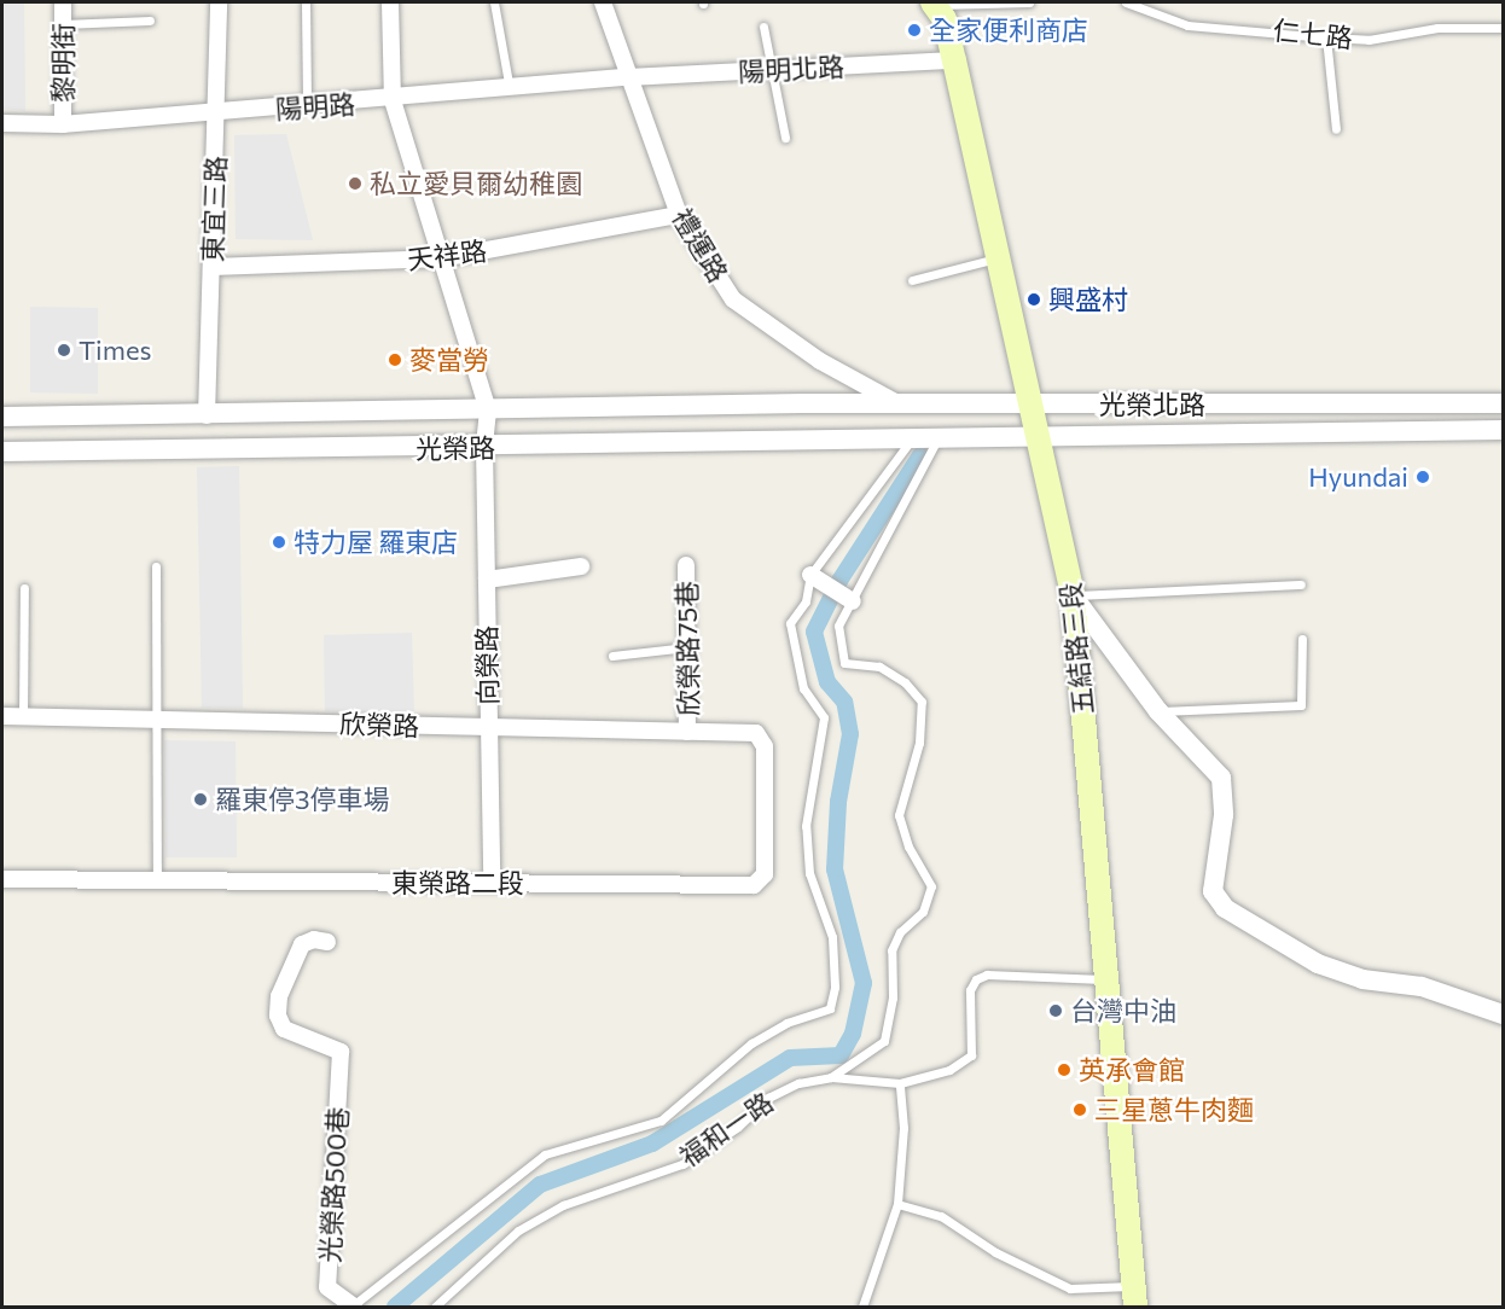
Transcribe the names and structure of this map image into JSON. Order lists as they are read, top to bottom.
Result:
{
  "streets": {
    "main road": ["五結路三段"],
    "street": [
      "黎明街",
      "陽明北路",
      "陽明路",
      "東宜三路",
      "禮運路",
      "天祥路",
      "光榮北路",
      "光榮路",
      "欣榮路75巷",
      "向榮路",
      "欣榮路",
      "東榮路二段",
      "光榮路500巷"
    ],
    "lane": ["仁七路", "福和一路"]
  },
  "crossings": [
    ["黎明街", "陽明路"],
    ["陽明北路", "陽明路"],
    ["陽明北路", "禮運路"],
    ["陽明北路", "五結路三段"],
    ["陽明路", "東宜三路"],
    ["陽明路", "禮運路"],
    ["東宜三路", "天祥路"],
    ["東宜三路", "光榮路"],
    ["禮運路", "天祥路"],
    ["禮運路", "光榮北路"],
    ["光榮北路", "光榮路"],
    ["光榮北路", "五結路三段"],
    ["光榮路", "向榮路"],
    ["欣榮路75巷", "欣榮路"],
    ["五結路三段", "福和一路"],
    ["向榮路", "欣榮路"],
    ["向榮路", "東榮路二段"],
    ["欣榮路", "東榮路二段"]
  ],
  "places": [
    "全家便利商店",
    "私立愛貝爾幼稚園",
    "興盛村",
    "Times",
    "麥當勞",
    "Hyundai",
    "特力屋 羅東店",
    "羅東停3停車場",
    "台灣中油",
    "英承會館",
    "三星蔥牛肉麵"
  ]
}
